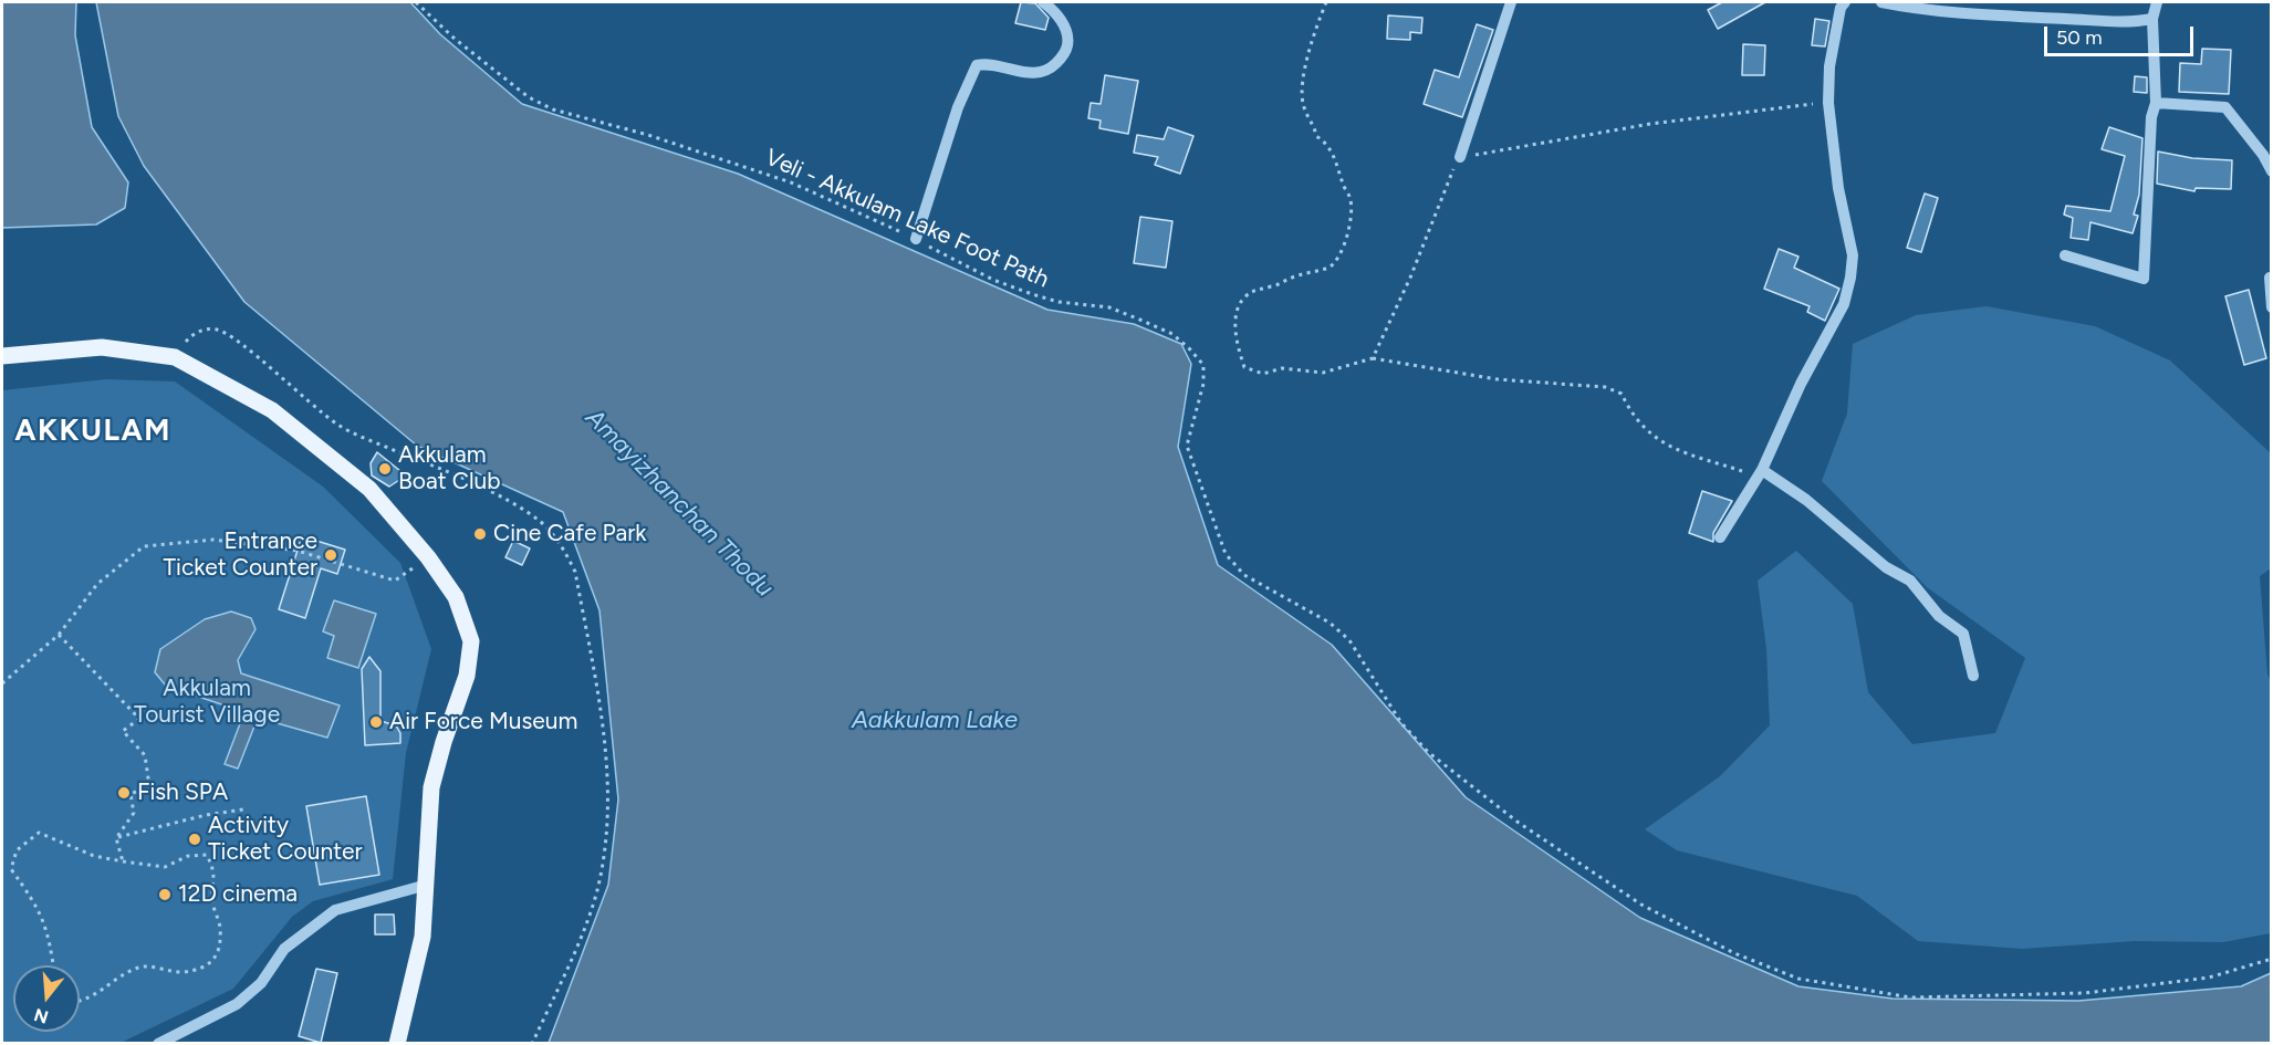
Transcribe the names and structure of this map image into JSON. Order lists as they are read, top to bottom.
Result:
{
  "streets": {
    "path": ["Veli - Akkulam Lake Foot Path"]
  },
  "districts": ["AKKULAM"],
  "water": ["Amayizhanchan Thodu", "Aakkulam Lake"],
  "parks": ["Akkulam Tourist Village"],
  "places": [
    "Akkulam Boat Club",
    "Cine Cafe Park",
    "Entrance Ticket Counter",
    "Air Force Museum",
    "Fish SPA",
    "Activity Ticket Counter",
    "12D cinema"
  ],
  "scale_bar": "50 m",
  "north": "bottom"
}
